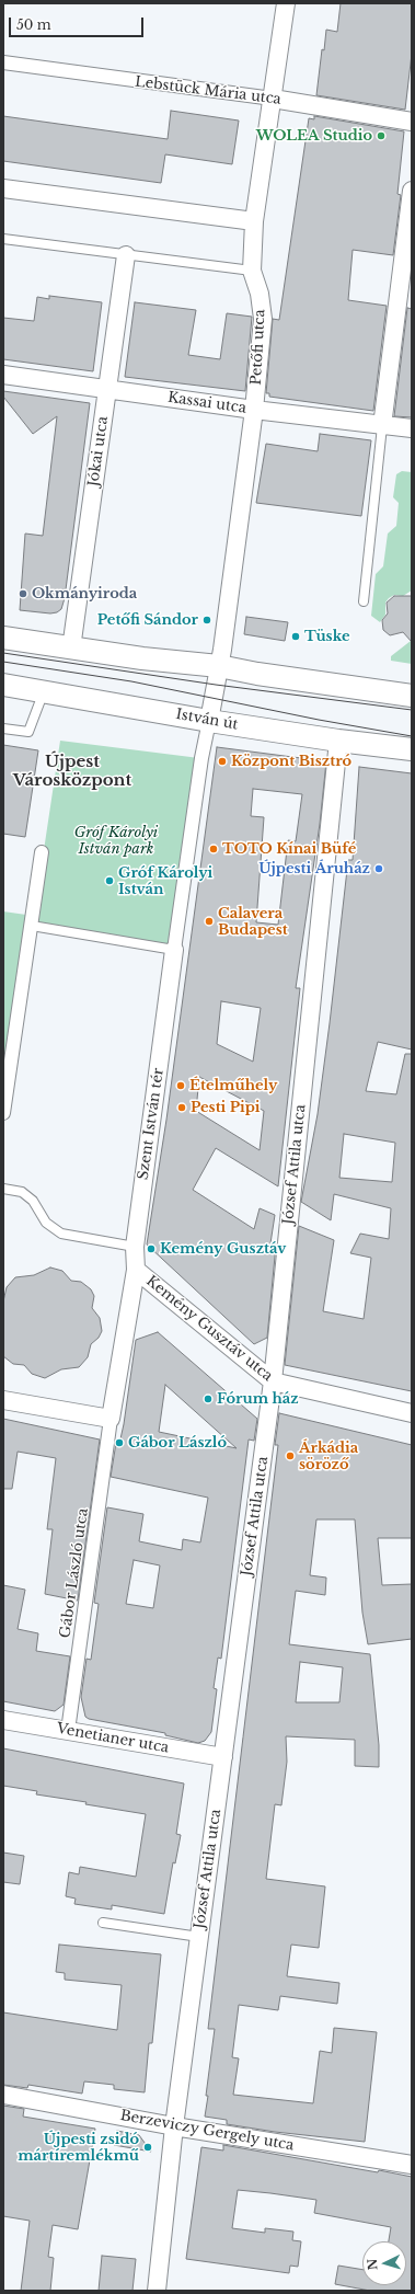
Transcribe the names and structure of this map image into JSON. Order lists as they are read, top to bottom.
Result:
{
  "streets": {
    "street": [
      "Lebstück Mária utca",
      "Petőfi utca",
      "Kassai utca",
      "Jókai utca",
      "István út",
      "Szent István tér",
      "József Attila utca",
      "Kemény Gusztáv utca",
      "Gábor László utca",
      "Venetianer utca",
      "Berzeviczy Gergely utca"
    ]
  },
  "crossings": [
    ["Lebstück Mária utca", "Petőfi utca"],
    ["Petőfi utca", "Kassai utca"],
    ["Petőfi utca", "István út"],
    ["Petőfi utca", "Szent István tér"],
    ["Kassai utca", "Jókai utca"],
    ["István út", "Szent István tér"],
    ["István út", "József Attila utca"],
    ["Szent István tér", "Kemény Gusztáv utca"],
    ["Szent István tér", "Gábor László utca"],
    ["József Attila utca", "Kemény Gusztáv utca"],
    ["József Attila utca", "Venetianer utca"],
    ["József Attila utca", "Berzeviczy Gergely utca"],
    ["Gábor László utca", "Venetianer utca"]
  ],
  "districts": ["Újpest Városközpont"],
  "parks": ["Gróf Károlyi István park"],
  "places": [
    "WOLEA Studio",
    "Okmányiroda",
    "Petőfi Sándor",
    "Tüske",
    "Központ Bisztró",
    "TOTO Kínai Büfé",
    "Újpesti Áruház",
    "Gróf Károlyi István",
    "Calavera Budapest",
    "Ételműhely",
    "Pesti Pipi",
    "Kemény Gusztáv",
    "Fórum ház",
    "Gábor László",
    "Árkádia söröző",
    "Újpesti zsidó mártíremlékmű"
  ],
  "scale_bar": "50 m",
  "north": "left"
}
